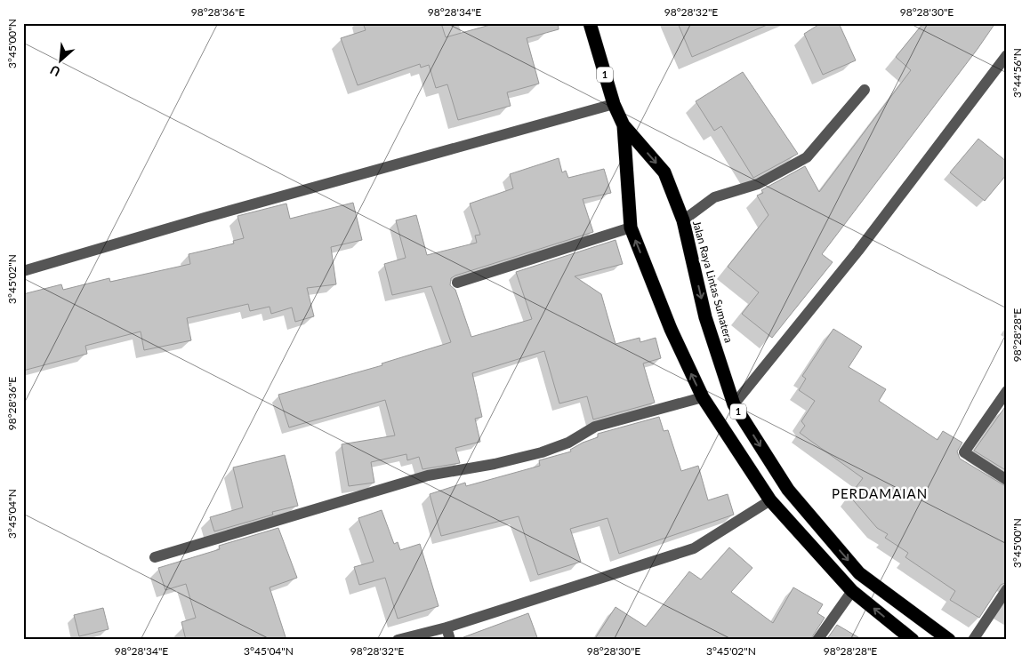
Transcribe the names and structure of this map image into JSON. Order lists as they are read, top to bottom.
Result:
{
  "streets": {
    "highway": ["1", "Jalan Raya Lintas Sumatera"]
  },
  "districts": ["PERDAMAIAN"],
  "north": "bottom left",
  "coordinates": [
    "98°28'36\"E",
    "98°28'34\"E",
    "98°28'32\"E",
    "98°28'30\"E",
    "3°45'00\"N",
    "3°44'56\"N",
    "3°45'02\"N",
    "98°28'28\"E",
    "3°45'04\"N"
  ]
}
